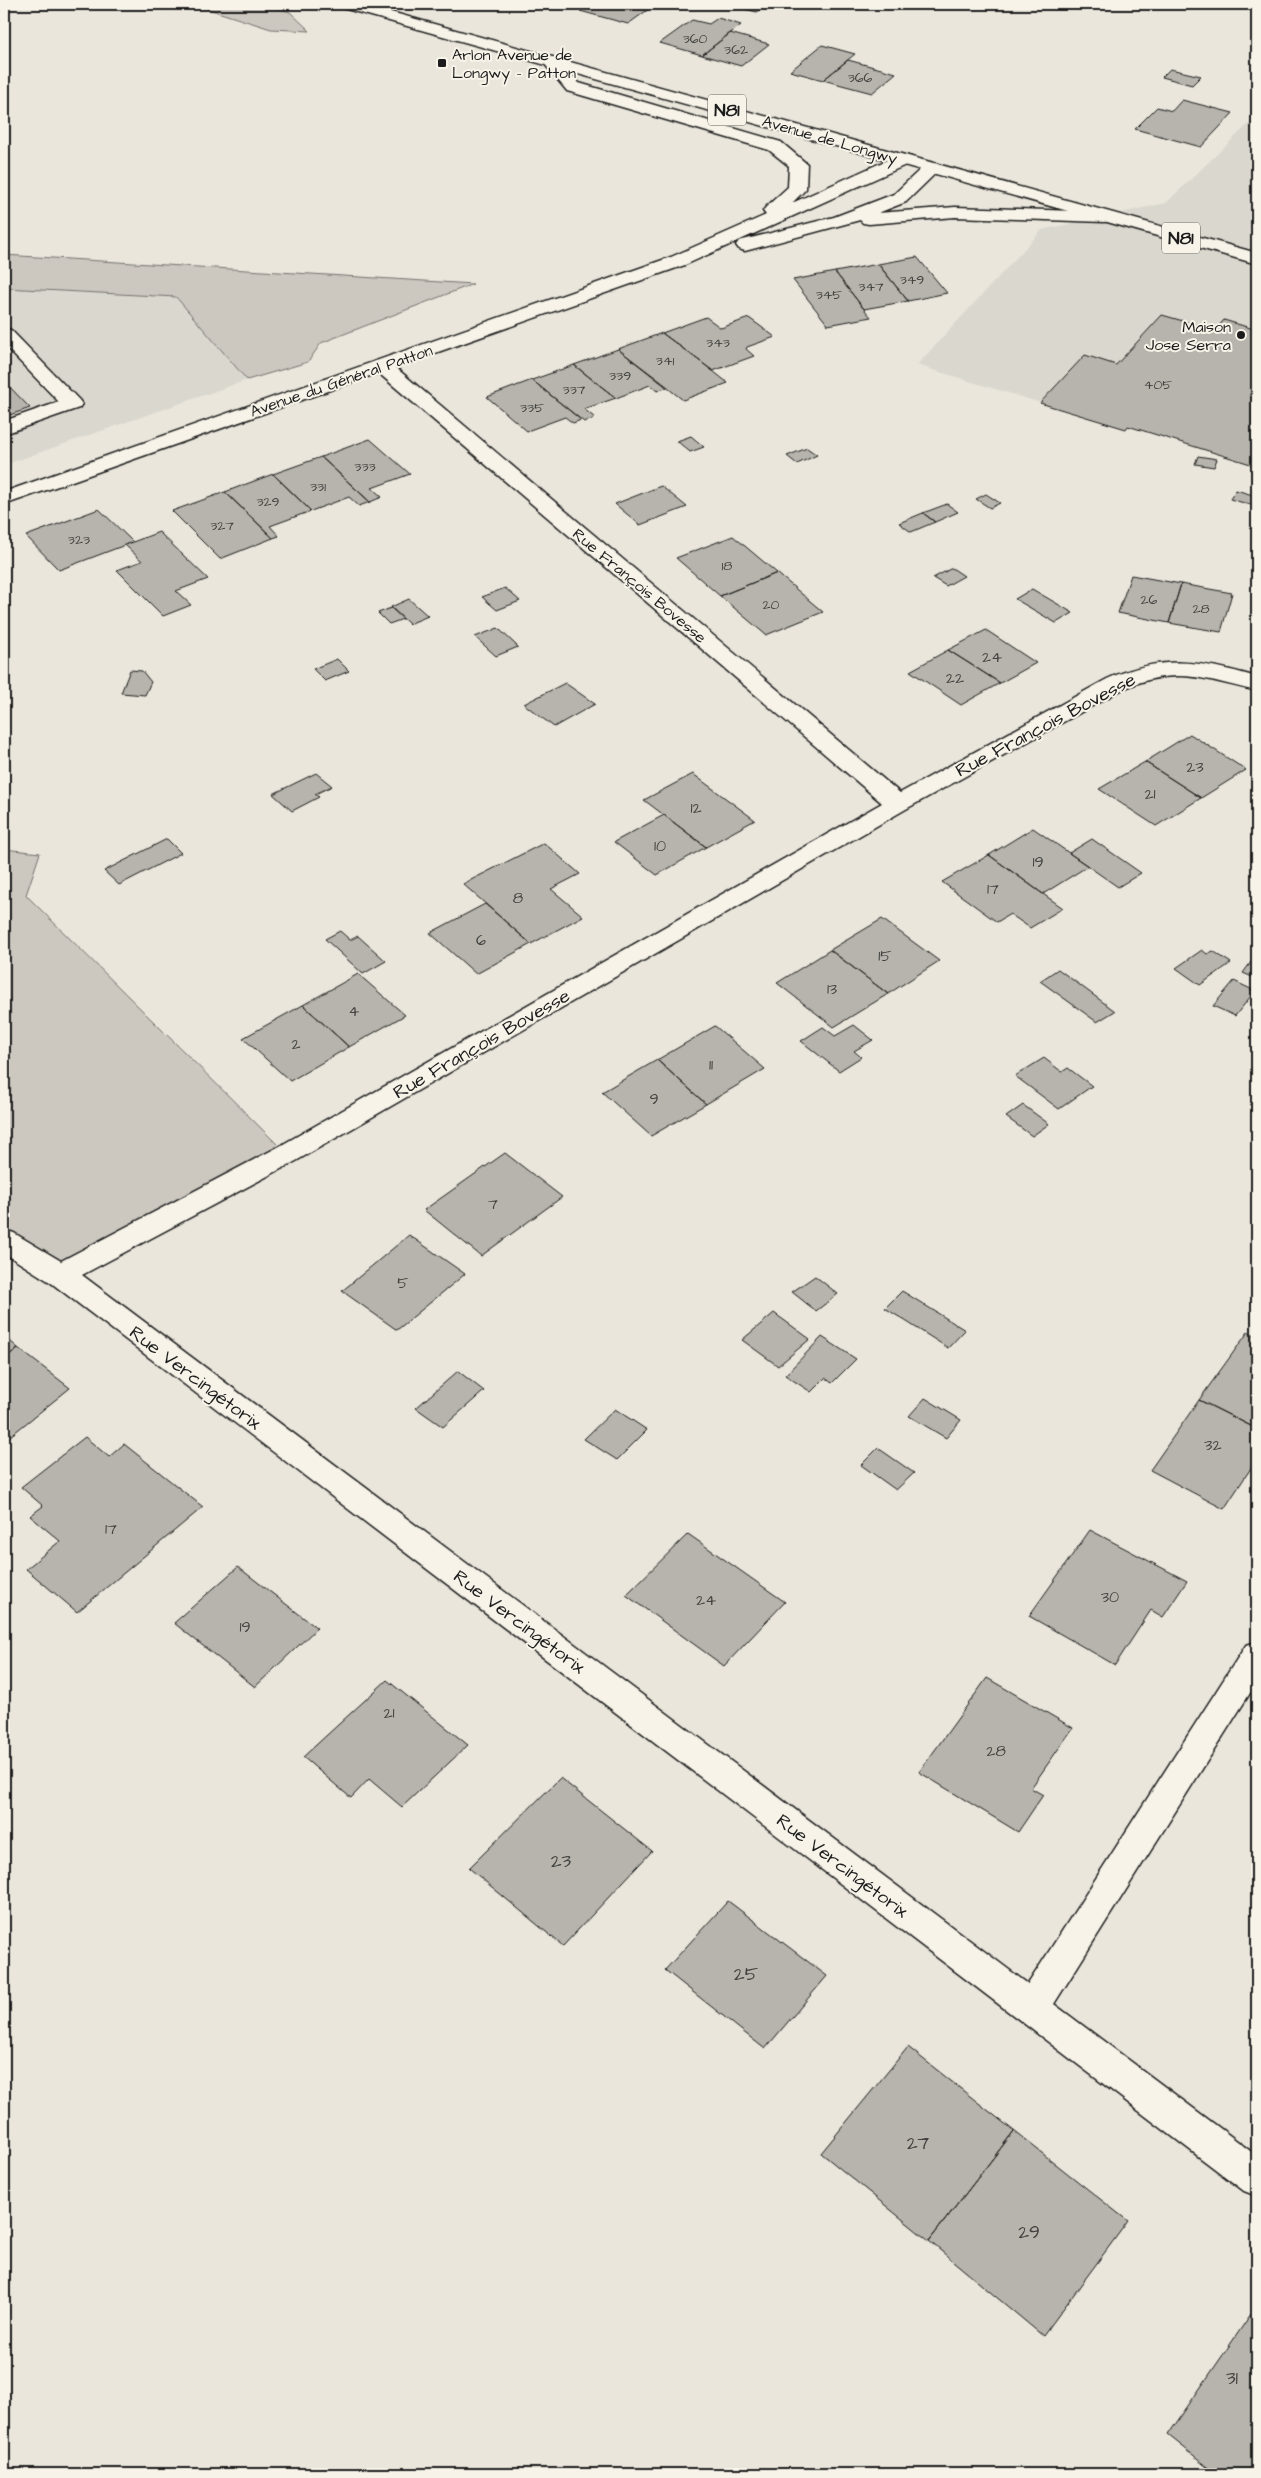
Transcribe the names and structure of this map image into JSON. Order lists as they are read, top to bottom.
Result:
{
  "streets": {
    "main road": [
      "N81",
      "Avenue de Longwy",
      "Avenue du Général Patton",
      "Rue François Bovesse",
      "Rue Vercingétorix"
    ]
  },
  "crossings": [
    ["N81", "Avenue de Longwy"],
    ["N81", "Avenue du Général Patton"],
    ["Avenue du Général Patton", "Rue François Bovesse"],
    ["Rue François Bovesse", "Rue Vercingétorix"]
  ],
  "places": {
    "transit": ["Arlon Avenue de Longwy - Patton"],
    "other": ["Maison Jose Serra"]
  },
  "house_numbers": [
    "360",
    "362",
    "366",
    "349",
    "347",
    "345",
    "343",
    "341",
    "339",
    "405",
    "337",
    "335",
    "333",
    "331",
    "329",
    "327",
    "323",
    "18",
    "26",
    "20",
    "28",
    "24",
    "22",
    "23",
    "21",
    "12",
    "10",
    "19",
    "17",
    "8",
    "6",
    "15",
    "13",
    "4",
    "2",
    "11",
    "9",
    "7",
    "5",
    "32",
    "17",
    "30",
    "24",
    "19",
    "21",
    "28",
    "23",
    "25",
    "27",
    "29",
    "31"
  ]
}
